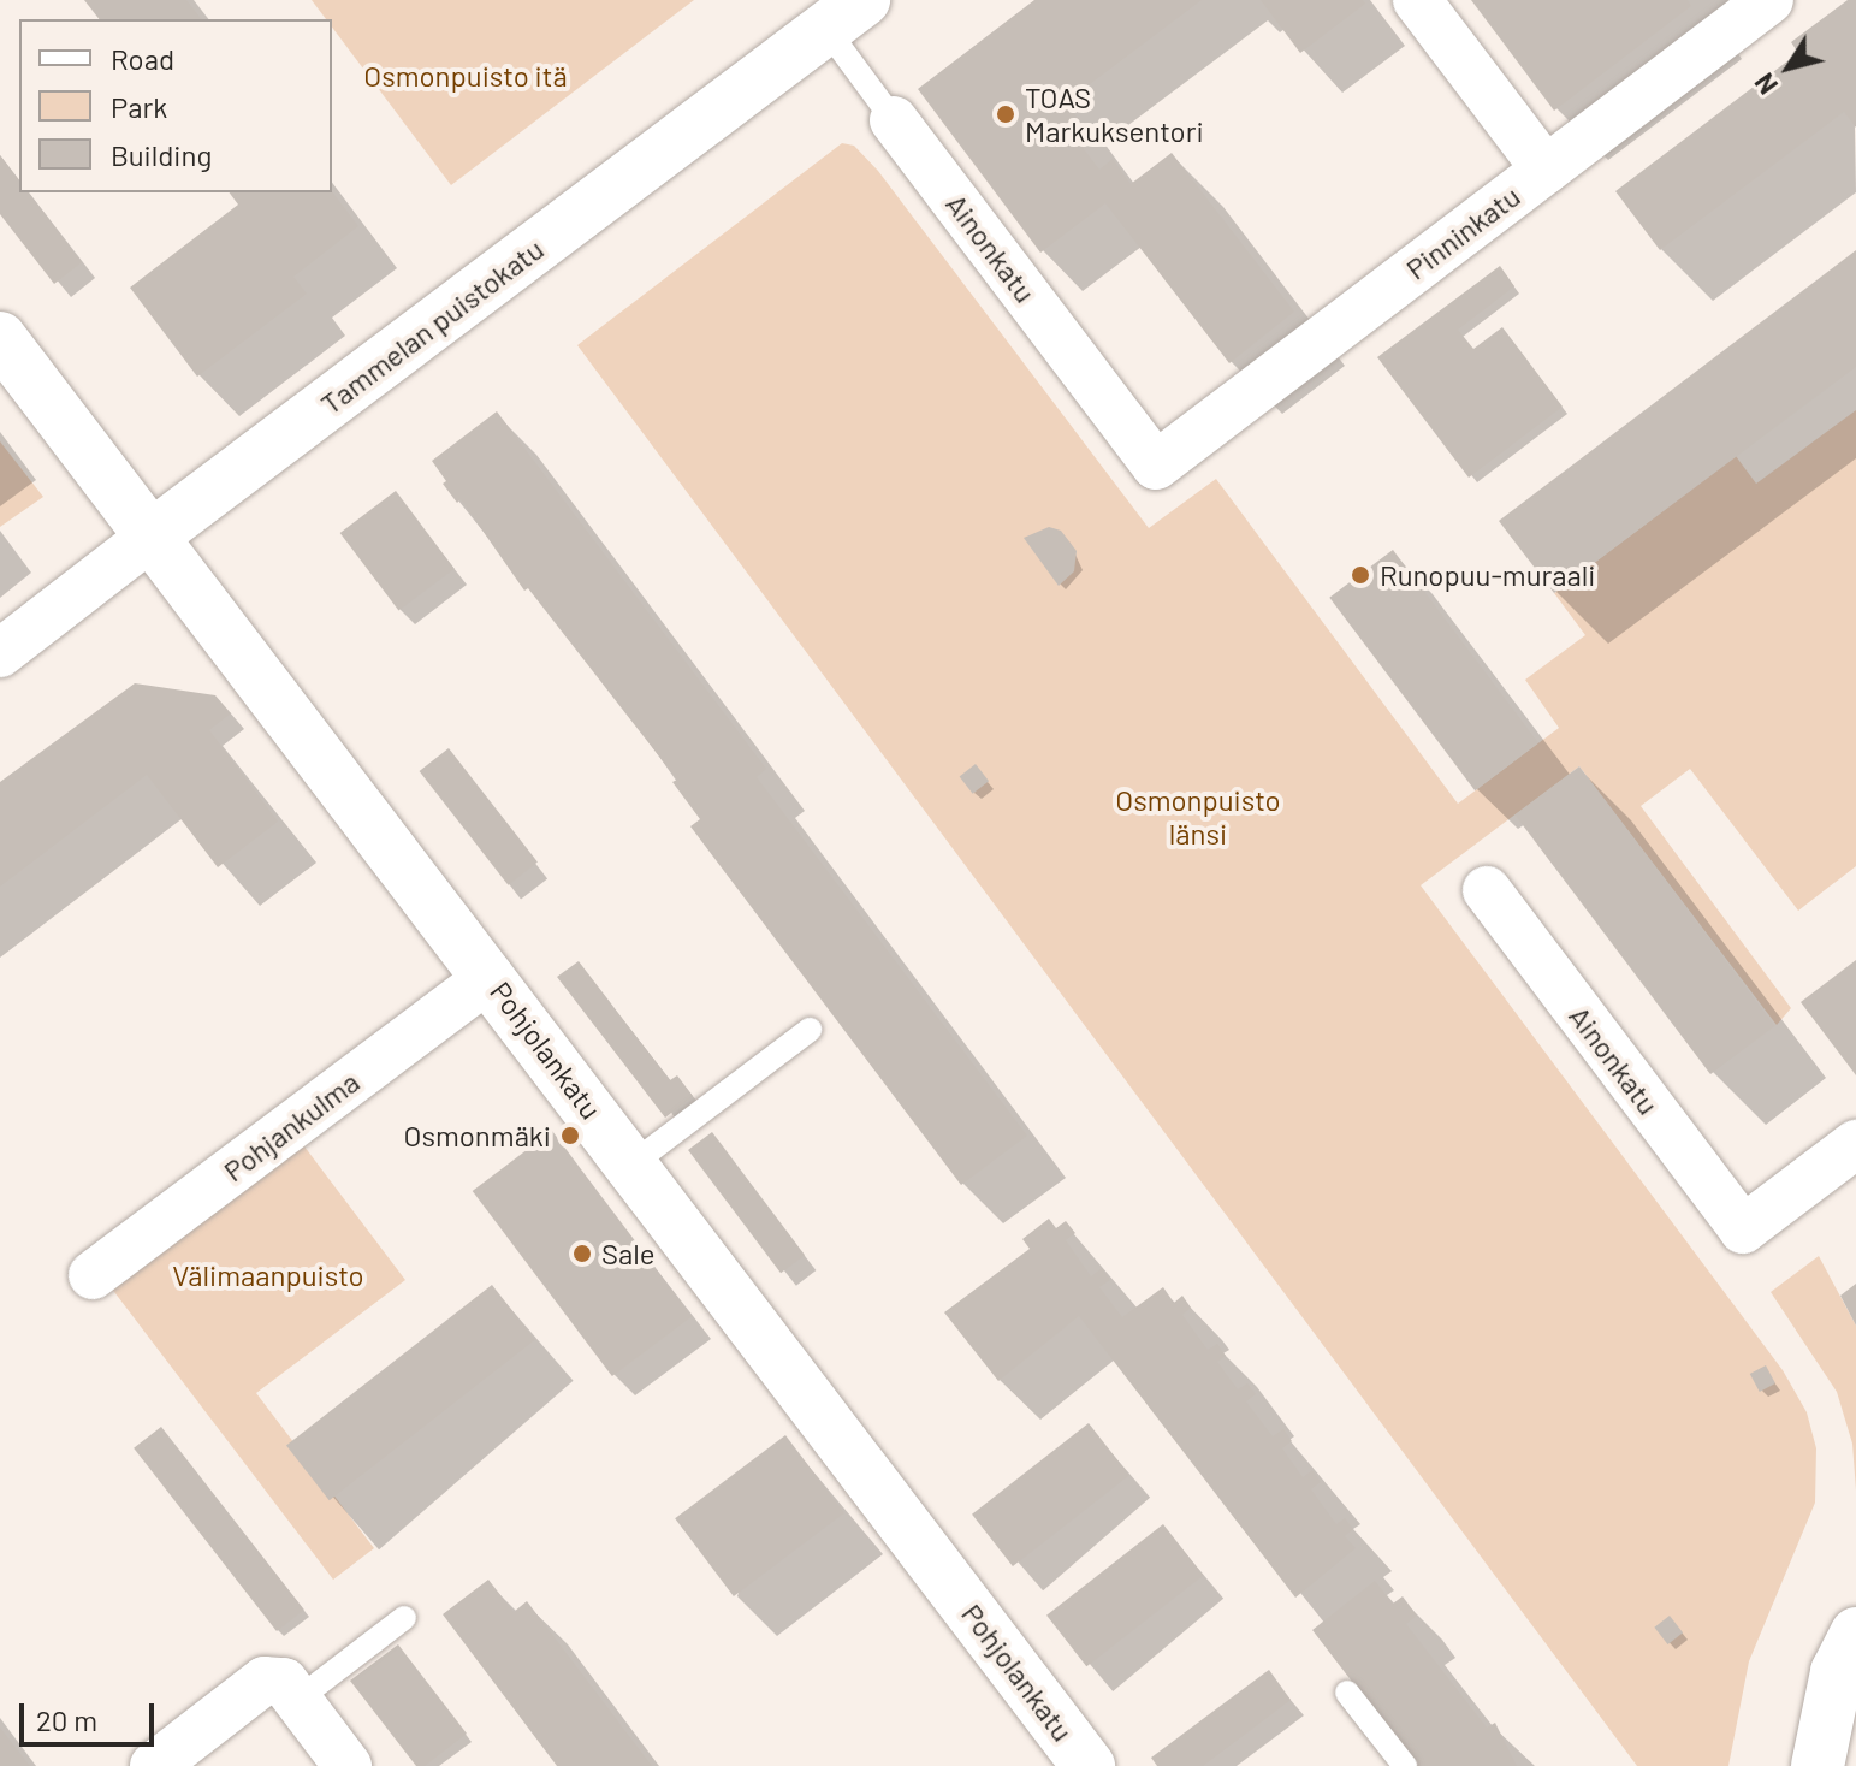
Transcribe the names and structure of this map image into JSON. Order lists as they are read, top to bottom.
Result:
{
  "streets": {
    "main road": ["Tammelan puistokatu", "Pohjolankatu"],
    "street": ["Pinninkatu", "Ainonkatu", "Pohjankulma"]
  },
  "crossings": [
    ["Pinninkatu", "Ainonkatu"],
    ["Ainonkatu", "Tammelan puistokatu"],
    ["Tammelan puistokatu", "Pohjolankatu"],
    ["Pohjolankatu", "Pohjankulma"]
  ],
  "parks": ["Osmonpuisto itä", "Osmonpuisto länsi", "Välimaanpuisto"],
  "places": [
    "TOAS Markuksentori",
    "Runopuu-muraali",
    "Osmonmäki",
    "Sale"
  ],
  "legend": ["Road", "Park", "Building"],
  "scale_bar": "20 m",
  "north": "bottom left"
}
